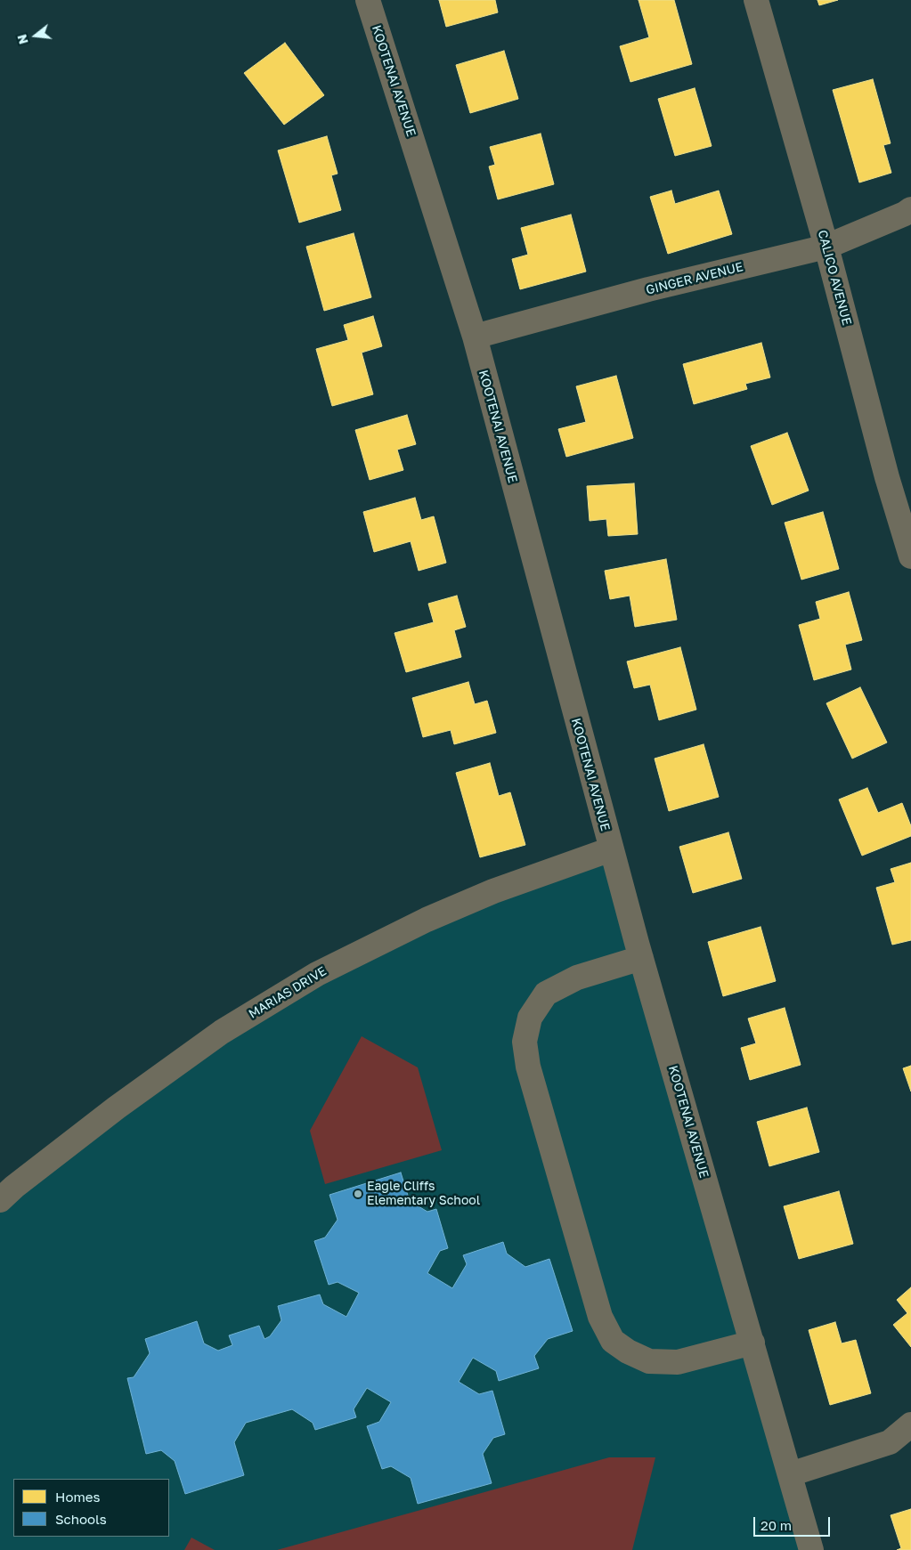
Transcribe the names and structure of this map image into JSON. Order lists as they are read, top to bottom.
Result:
{
  "streets": {
    "street": [
      "KOOTENAI AVENUE",
      "CALICO AVENUE",
      "GINGER AVENUE",
      "MARIAS DRIVE"
    ]
  },
  "crossings": [
    ["KOOTENAI AVENUE", "GINGER AVENUE"],
    ["KOOTENAI AVENUE", "MARIAS DRIVE"],
    ["CALICO AVENUE", "GINGER AVENUE"]
  ],
  "places": ["Eagle Cliffs Elementary School"],
  "legend": ["Homes", "Schools"],
  "scale_bar": "20 m",
  "north": "left"
}
